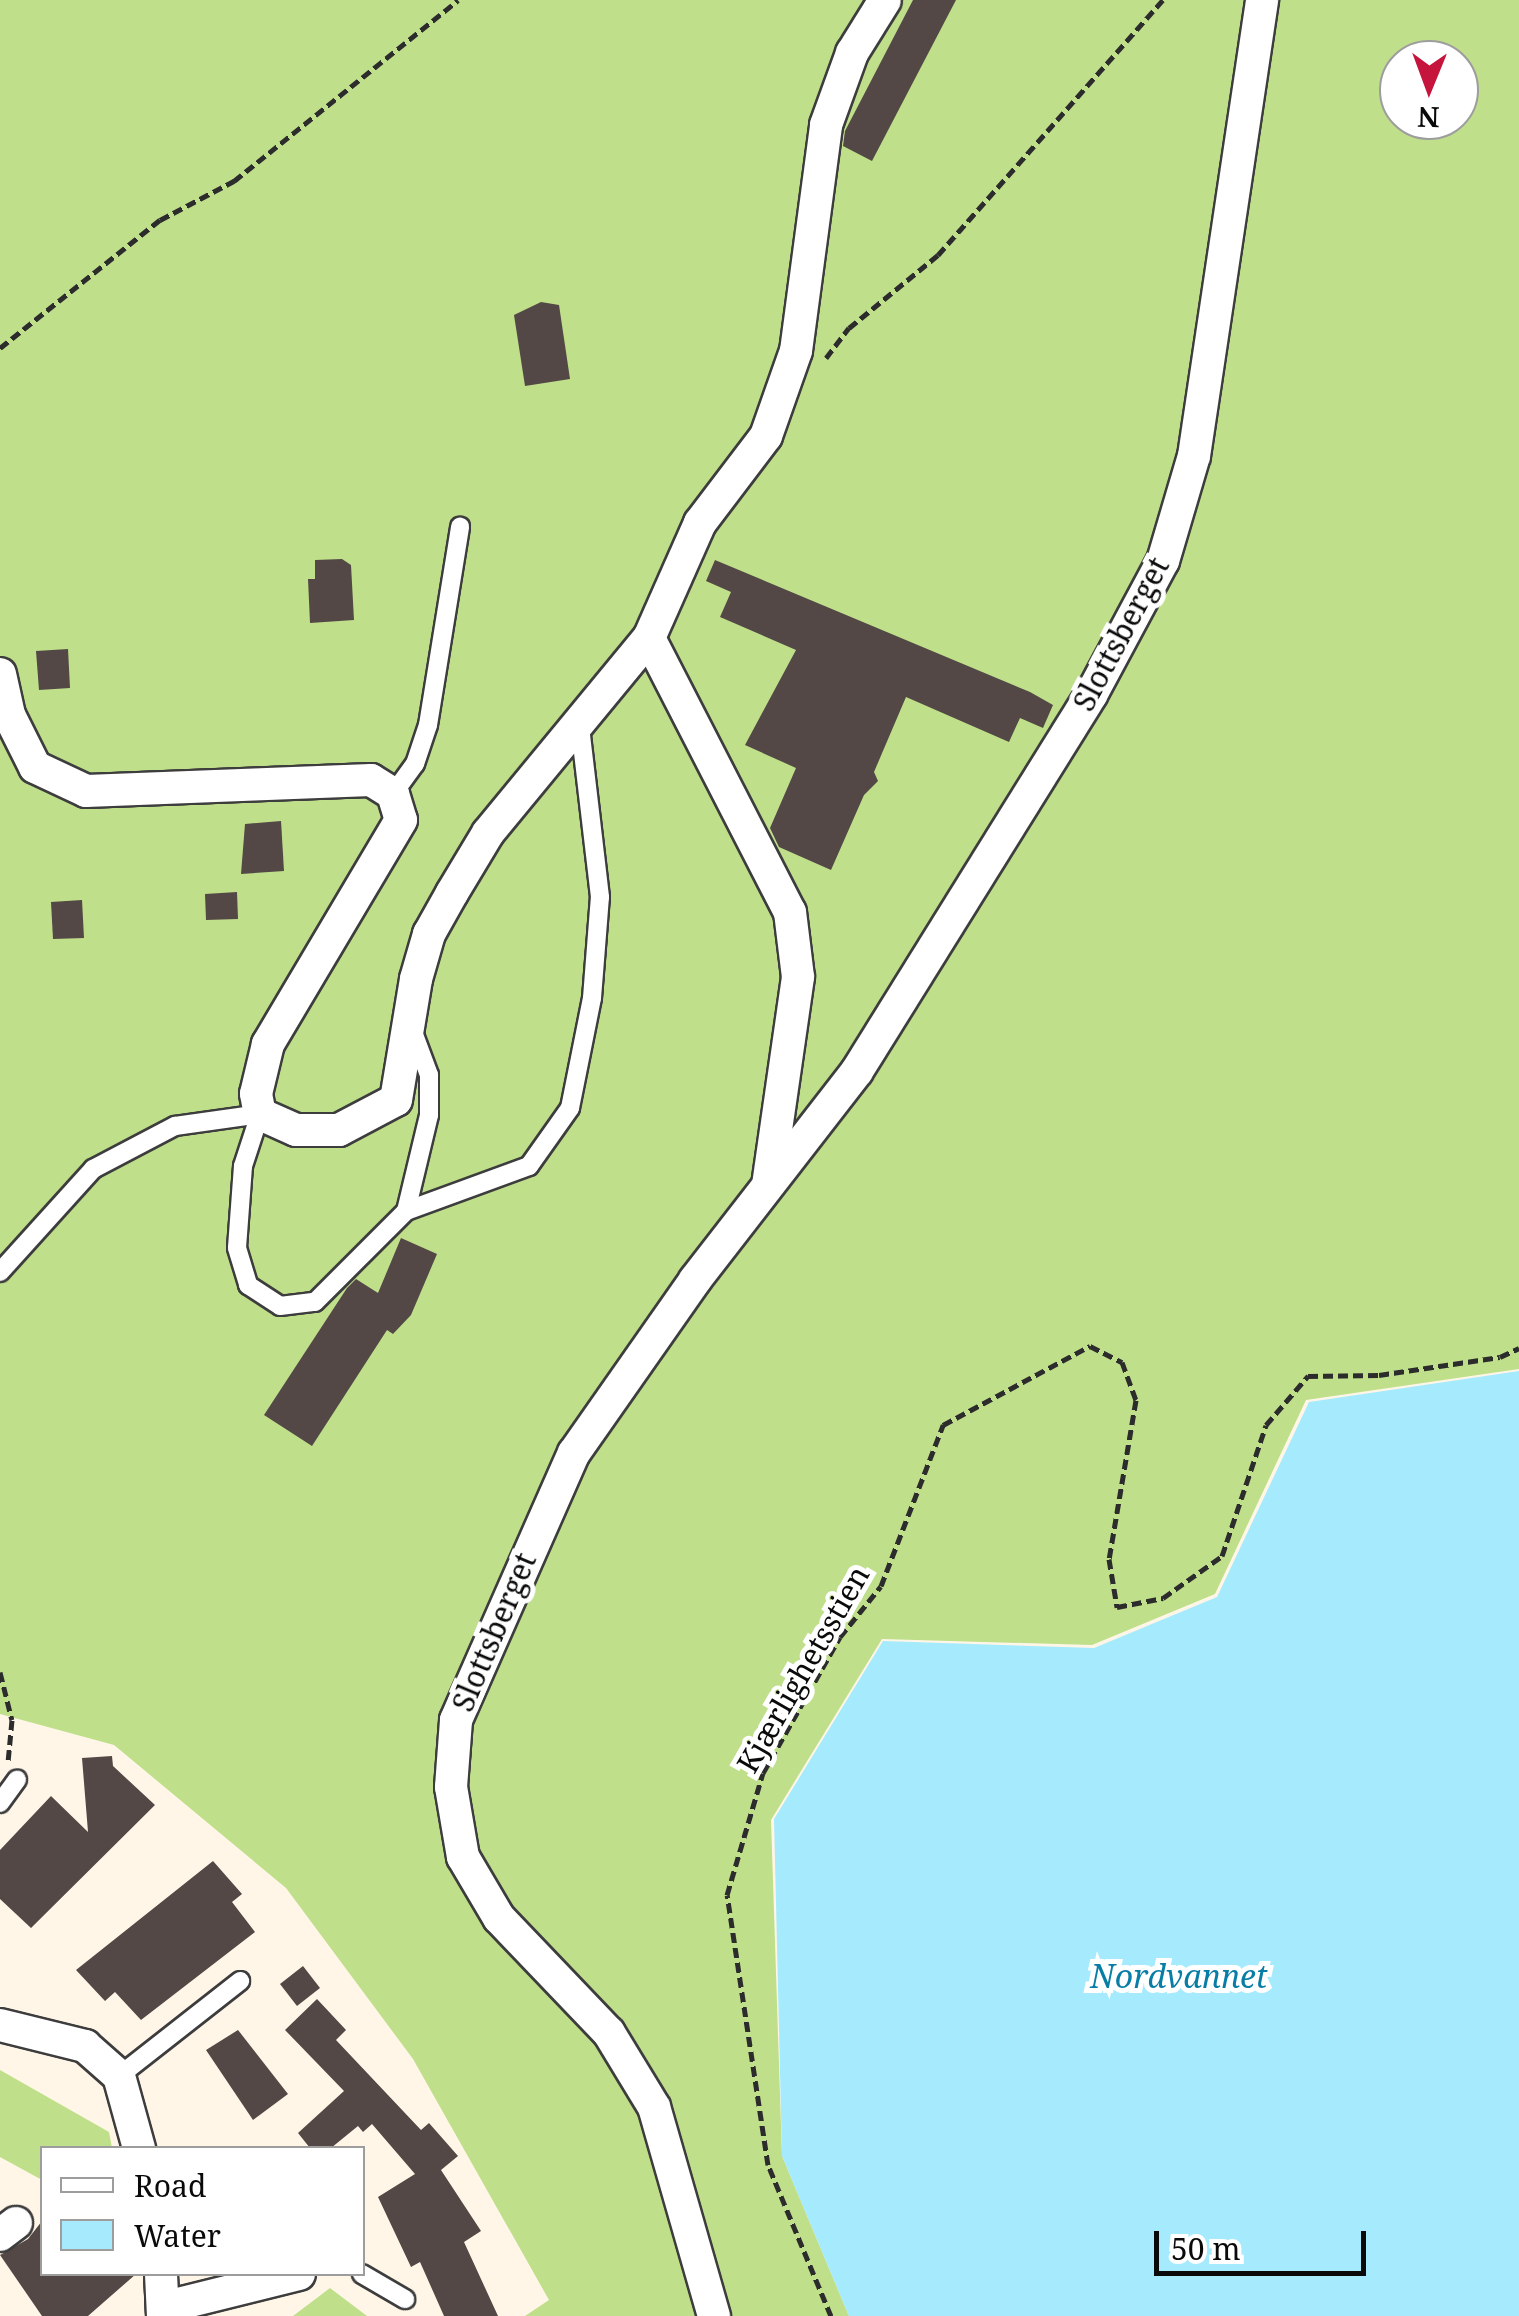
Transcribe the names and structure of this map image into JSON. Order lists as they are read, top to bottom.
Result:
{
  "streets": {
    "street": ["Slottsberget"],
    "path": ["Kjærlighetsstien"]
  },
  "water": ["Nordvannet"],
  "legend": ["Road", "Water"],
  "scale_bar": "50 m",
  "north": "bottom"
}
